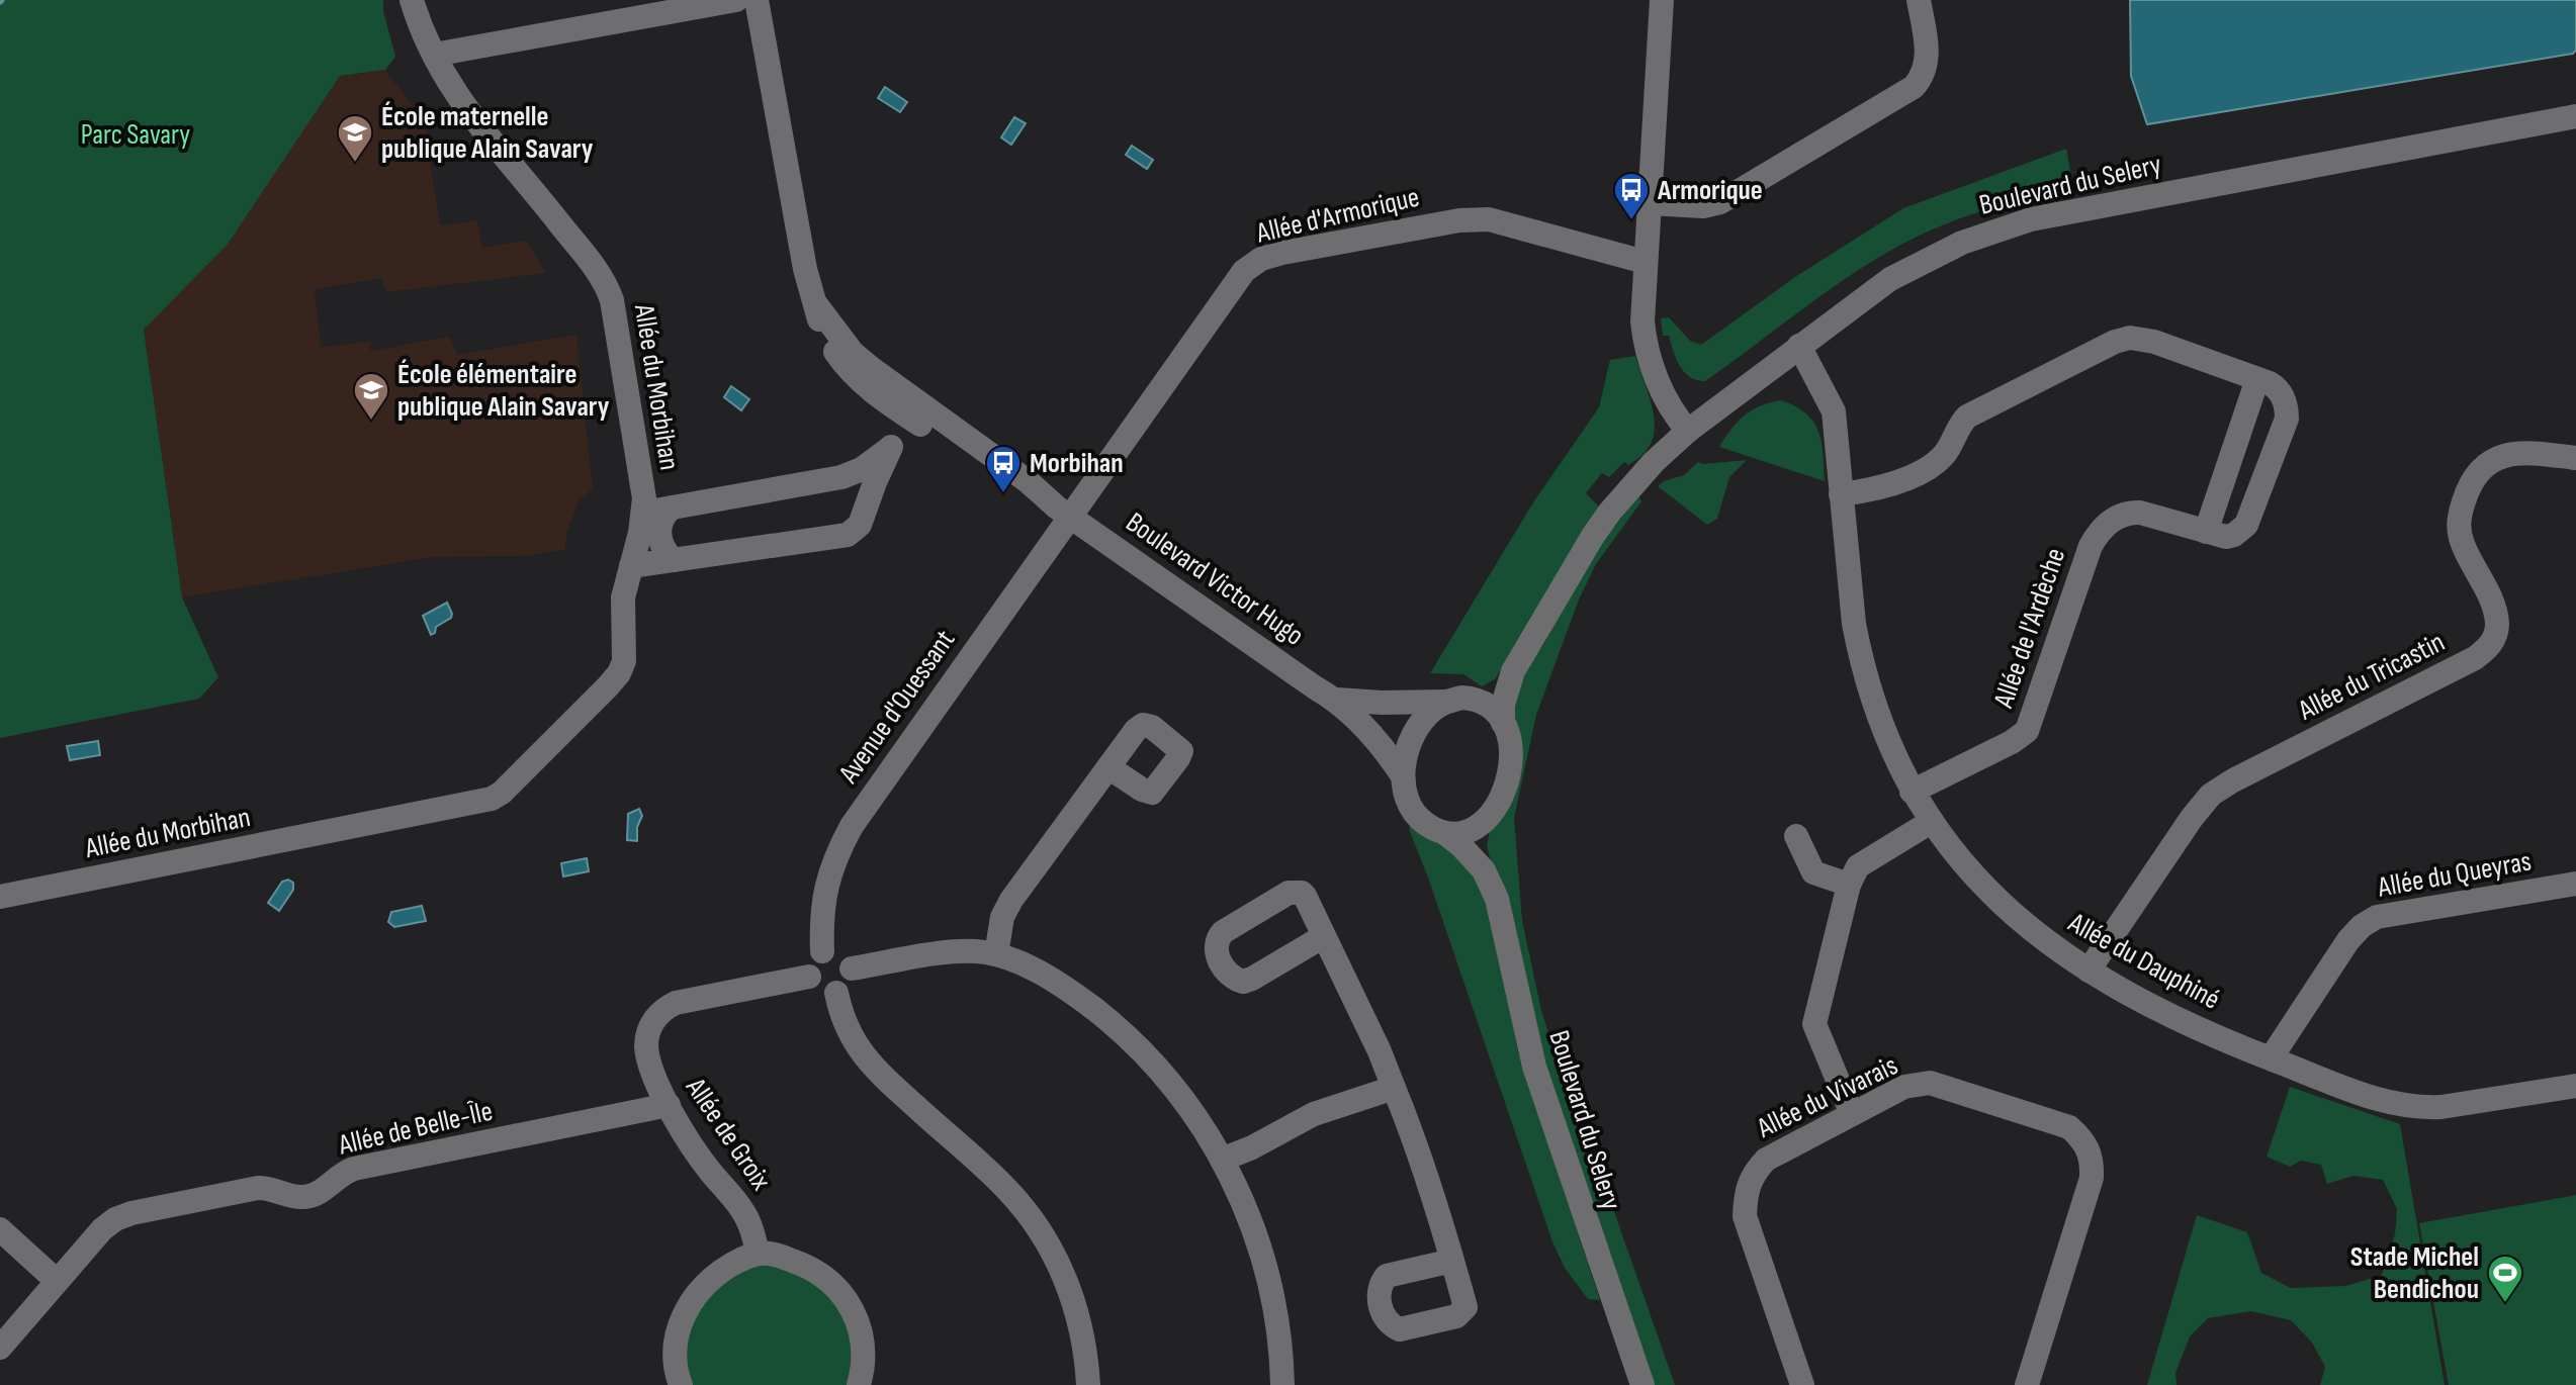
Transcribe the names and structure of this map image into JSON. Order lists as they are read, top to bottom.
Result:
{
  "streets": {
    "street": [
      "Boulevard du Selery",
      "Allée d'Armorique",
      "Allée du Morbihan",
      "Boulevard Victor Hugo",
      "Allée de l'Ardèche",
      "Allée du Tricastin",
      "Avenue d'Ouessant",
      "Allée du Queyras",
      "Allée du Dauphiné",
      "Allée du Vivarais",
      "Allée de Belle-Île",
      "Allée de Groix"
    ]
  },
  "crossings": [
    ["Boulevard du Selery", "Boulevard Victor Hugo"],
    ["Boulevard du Selery", "Allée du Dauphiné"],
    ["Allée d'Armorique", "Boulevard Victor Hugo"],
    ["Allée d'Armorique", "Avenue d'Ouessant"],
    ["Allée du Morbihan", "Boulevard Victor Hugo"],
    ["Boulevard Victor Hugo", "Avenue d'Ouessant"],
    ["Allée de l'Ardèche", "Allée du Dauphiné"],
    ["Allée du Tricastin", "Allée du Dauphiné"],
    ["Avenue d'Ouessant", "Allée de Groix"],
    ["Allée du Queyras", "Allée du Dauphiné"],
    ["Allée de Belle-Île", "Allée de Groix"]
  ],
  "parks": ["Parc Savary"],
  "places": {
    "school or university": ["École maternelle publique Alain Savary", "École élémentaire publique Alain Savary"],
    "bus stop": ["Armorique", "Morbihan"],
    "sports": ["Stade Michel Bendichou"]
  }
}
